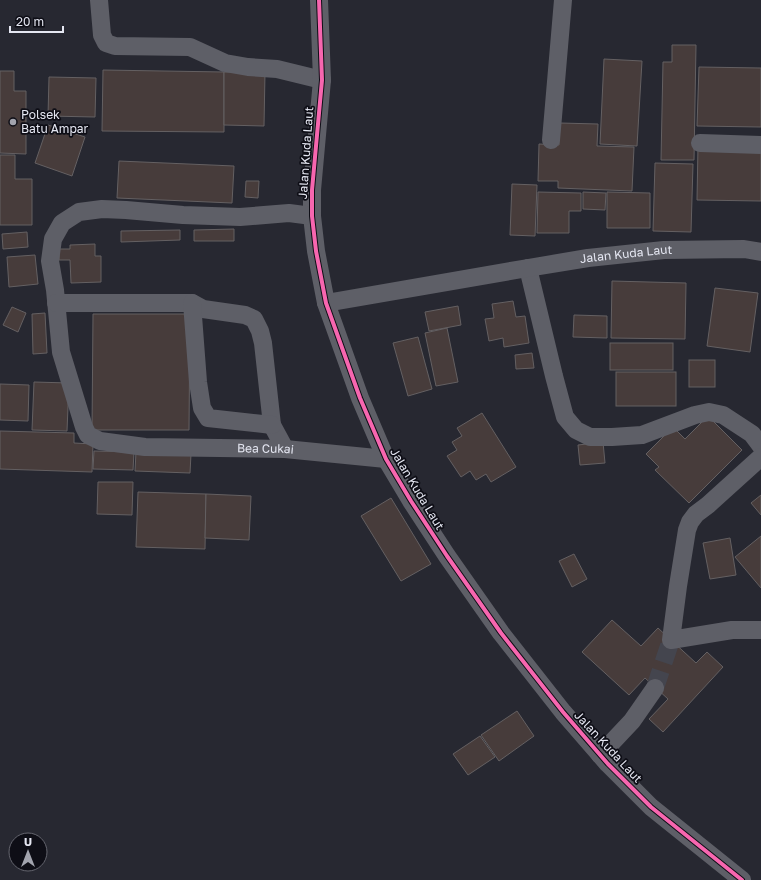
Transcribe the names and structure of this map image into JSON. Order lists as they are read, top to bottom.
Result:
{
  "streets": {
    "street": ["Jalan Kuda Laut", "Bea Cukai"]
  },
  "crossings": [
    ["Jalan Kuda Laut", "Bea Cukai"]
  ],
  "places": ["Polsek Batu Ampar"],
  "scale_bar": "20 m",
  "north": "top"
}
